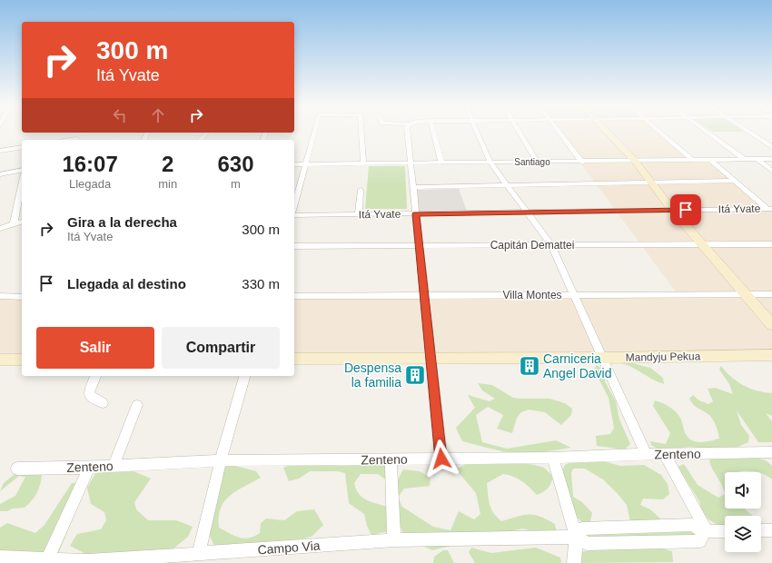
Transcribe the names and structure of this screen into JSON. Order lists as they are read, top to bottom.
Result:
{
  "streets": {
    "street": [
      "Santiago",
      "Itá Yvate",
      "Capitán Demattei",
      "Villa Montes",
      "Mandyju Pekua",
      "Zenteno",
      "Campo Via"
    ]
  },
  "places": {
    "building": ["Carniceria Angel David", "Despensa la familia"]
  },
  "page": {
    "turn": ["300 m", "Itá Yvate"],
    "eta": [
      "16:07",
      "Llegada",
      "2",
      "min",
      "630",
      "m"
    ],
    "list": [
      {
        "name": "Gira a la derecha",
        "note": "Itá Yvate",
        "value": "300 m"
      },
      {
        "name": "Llegada al destino",
        "value": "330 m"
      }
    ],
    "buttons": ["Salir", "Compartir"]
  }
}
